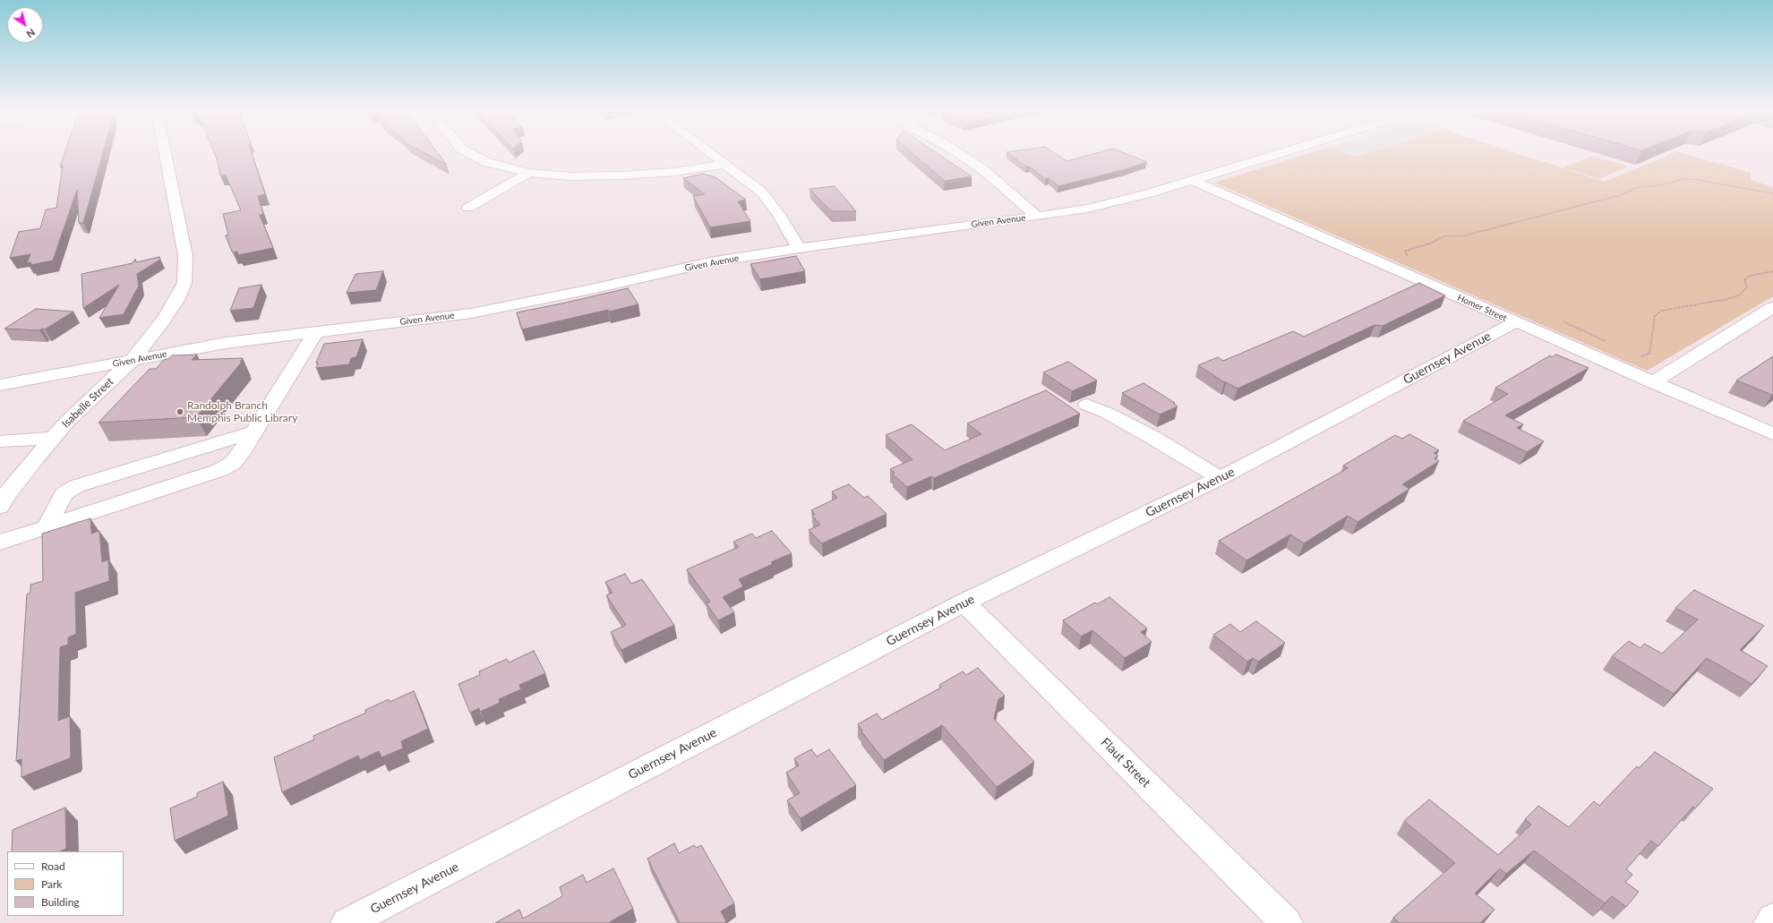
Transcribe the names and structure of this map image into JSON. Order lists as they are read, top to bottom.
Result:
{
  "streets": {
    "street": [
      "Given Avenue",
      "Homer Street",
      "Guernsey Avenue",
      "Isabelle Street",
      "Flaut Street"
    ]
  },
  "crossings": [
    ["Given Avenue", "Homer Street"],
    ["Given Avenue", "Isabelle Street"],
    ["Homer Street", "Guernsey Avenue"],
    ["Guernsey Avenue", "Flaut Street"]
  ],
  "places": ["Randolph Branch Memphis Public Library"],
  "legend": ["Road", "Park", "Building"],
  "north": "bottom right"
}
